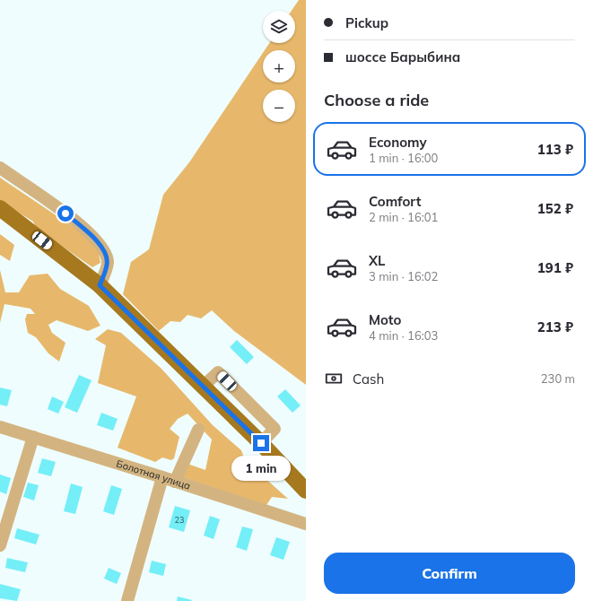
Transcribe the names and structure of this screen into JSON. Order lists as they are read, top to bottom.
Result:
{
  "streets": {
    "street": ["Болотная улица"]
  },
  "house_numbers": ["23"],
  "page": {
    "banner": ["Pickup", "шоссе Барыбина"],
    "map_buttons": ["+", "−"],
    "heading": "Choose a ride",
    "list": [
      {
        "name": "Economy",
        "note": "1 min · 16:00",
        "value": "113 ₽"
      },
      {
        "name": "Comfort",
        "note": "2 min · 16:01",
        "value": "152 ₽"
      },
      {
        "name": "XL",
        "note": "3 min · 16:02",
        "value": "191 ₽"
      },
      {
        "name": "Moto",
        "note": "4 min · 16:03",
        "value": "213 ₽"
      }
    ],
    "pay": ["Cash", "230 m"],
    "bubble": "1 min",
    "buttons": "Confirm"
  }
}
